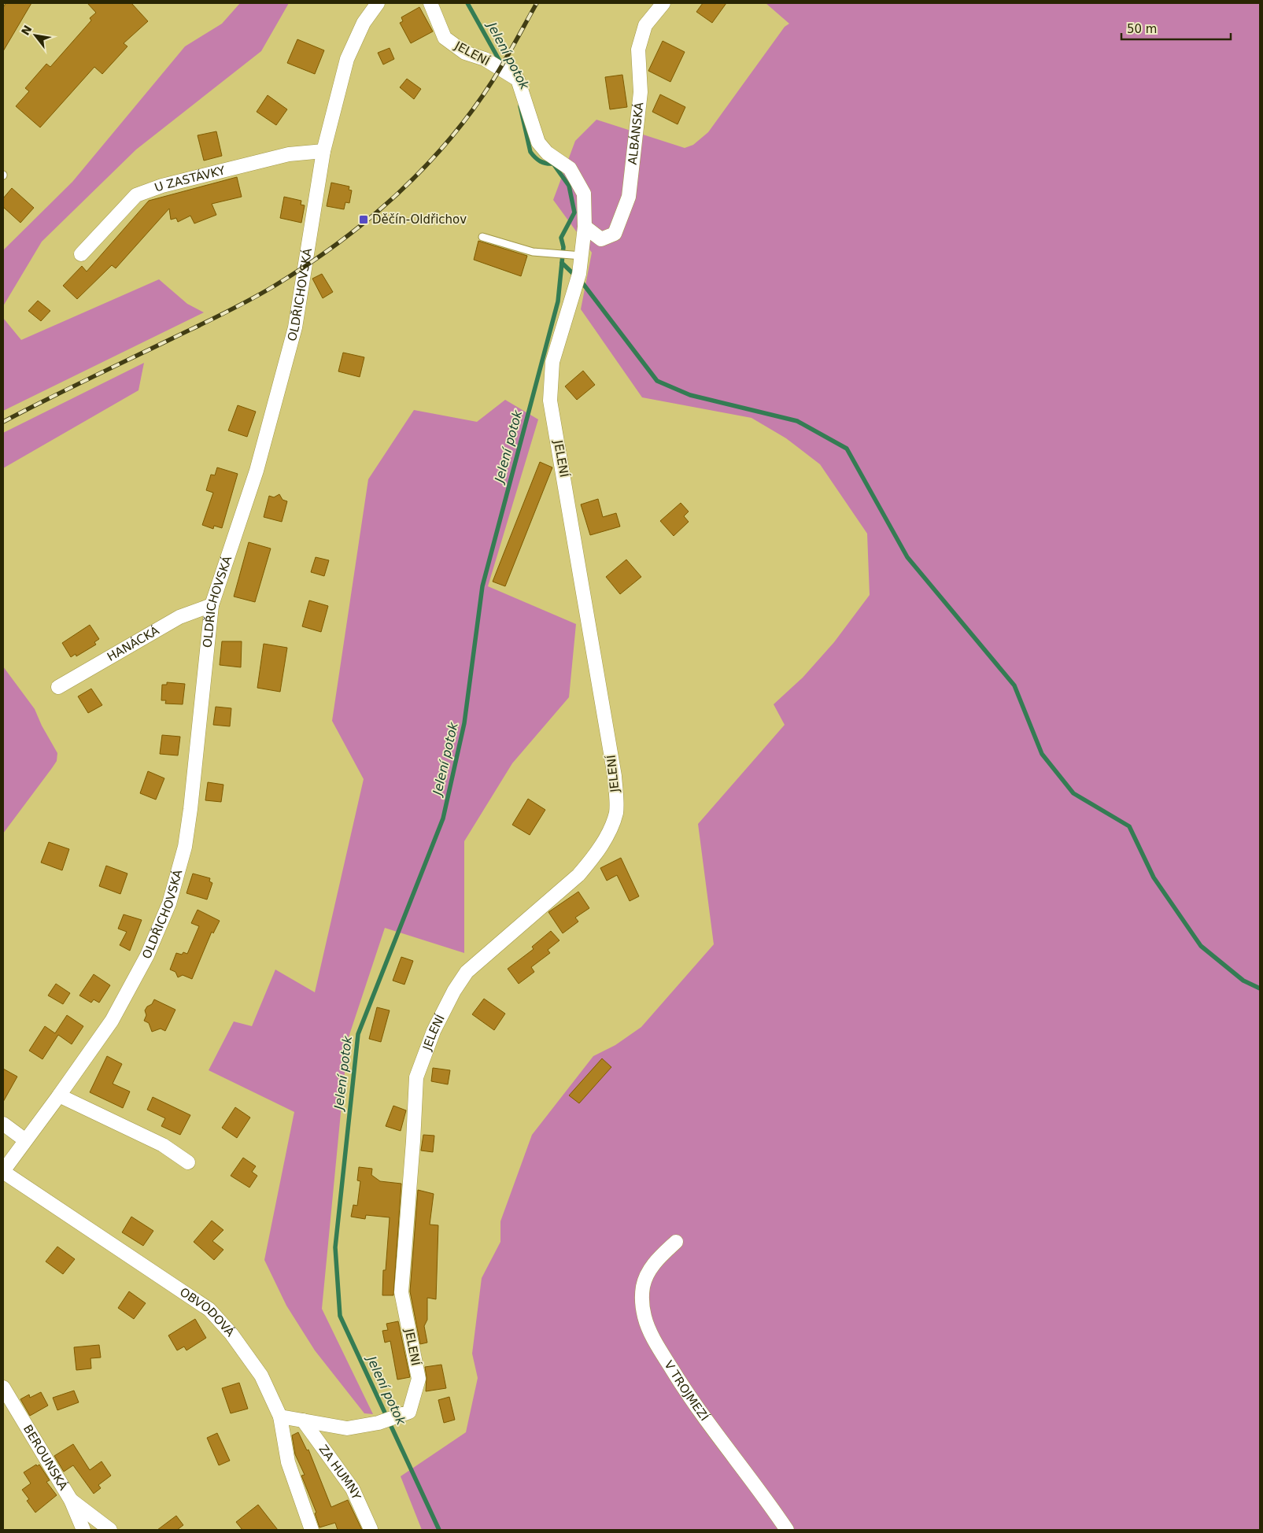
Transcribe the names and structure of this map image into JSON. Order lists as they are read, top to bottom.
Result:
{
  "streets": {
    "street": [
      "JELENÍ",
      "ALBÁNSKÁ",
      "U ZASTÁVKY",
      "OLDŘICHOVSKÁ",
      "HANÁCKÁ",
      "OBVODOVÁ",
      "V TROJMEZÍ",
      "BEROUNSKÁ",
      "ZA HUMNY"
    ]
  },
  "crossings": [
    ["JELENÍ", "ALBÁNSKÁ"],
    ["JELENÍ", "OBVODOVÁ"],
    ["JELENÍ", "ZA HUMNY"],
    ["U ZASTÁVKY", "OLDŘICHOVSKÁ"],
    ["OLDŘICHOVSKÁ", "HANÁCKÁ"],
    ["OLDŘICHOVSKÁ", "OBVODOVÁ"]
  ],
  "water": ["Jelení potok"],
  "places": {
    "transit": ["Děčín-Oldřichov"]
  },
  "scale_bar": "50 m",
  "north": "top left"
}
